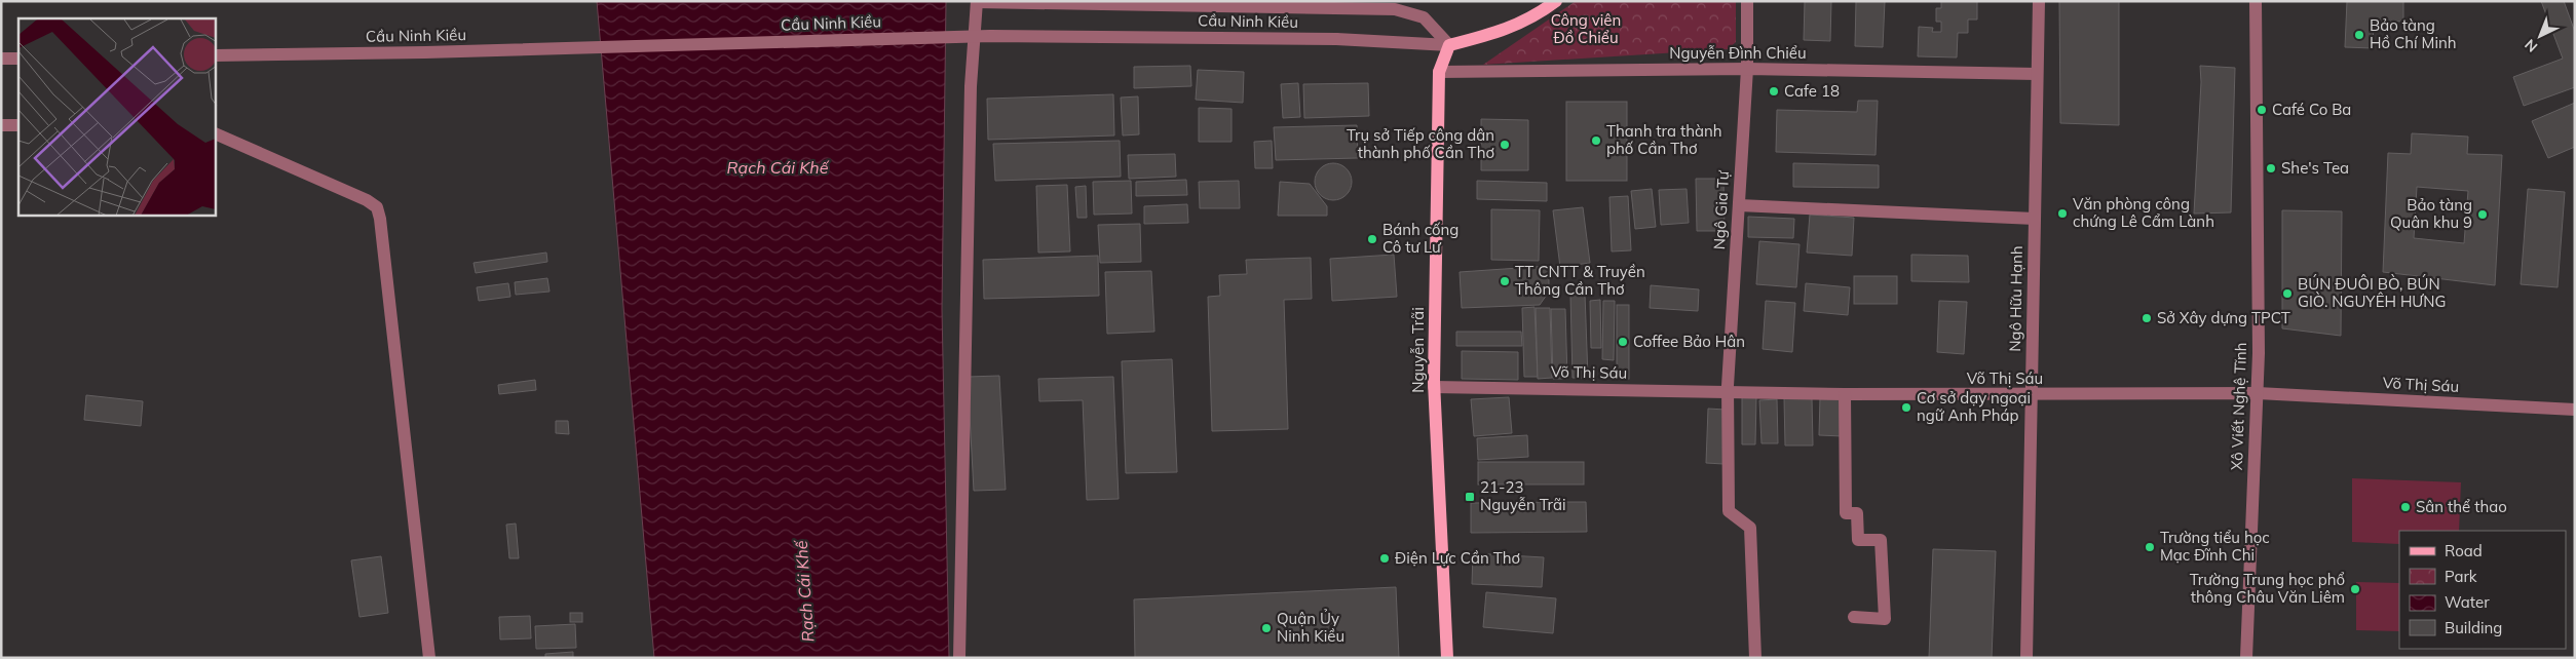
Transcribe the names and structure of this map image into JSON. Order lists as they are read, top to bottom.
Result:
{
  "streets": {
    "main road": ["Nguyễn Trãi"],
    "street": [
      "Cầu Ninh Kiều",
      "Nguyễn Đình Chiểu",
      "Ngô Gia Tự",
      "Ngô Hữu Hạnh",
      "Võ Thị Sáu",
      "Xô Viết Nghệ Tĩnh"
    ]
  },
  "crossings": [
    ["Cầu Ninh Kiều", "Nguyễn Trãi"],
    ["Nguyễn Đình Chiểu", "Ngô Gia Tự"],
    ["Nguyễn Đình Chiểu", "Ngô Hữu Hạnh"],
    ["Nguyễn Đình Chiểu", "Nguyễn Trãi"],
    ["Ngô Gia Tự", "Võ Thị Sáu"],
    ["Ngô Hữu Hạnh", "Võ Thị Sáu"],
    ["Nguyễn Trãi", "Võ Thị Sáu"],
    ["Võ Thị Sáu", "Xô Viết Nghệ Tĩnh"]
  ],
  "water": ["Rạch Cái Khế"],
  "parks": ["Công viên Đồ Chiểu"],
  "places": {
    "other": [
      "Bảo tàng Hồ Chí Minh",
      "Cafe 18",
      "Café Co Ba",
      "Thanh tra thành phố Cần Thơ",
      "Trụ sở Tiếp công dân thành phố Cần Thơ",
      "She's Tea",
      "Văn phòng công chứng Lê Cẩm Lành",
      "Bảo tàng Quân khu 9",
      "Bánh cống Cô tư Lư",
      "TT CNTT & Truyền Thông Cần Thơ",
      "BÚN ĐUÔI BÒ, BÚN GIÒ. NGUYÊH HƯNG",
      "Sở Xây dựng TPCT",
      "Coffee Bảo Hân",
      "Cơ sở dạy ngoại ngữ Anh Pháp",
      "Sân thể thao",
      "Trường tiểu học Mạc Đĩnh Chi",
      "Điện Lực Cần Thơ",
      "Trường Trung học phổ thông Châu Văn Liêm",
      "Quận Ủy Ninh Kiều"
    ],
    "transit": ["21-23 Nguyễn Trãi"]
  },
  "legend": [
    "Road",
    "Park",
    "Water",
    "Building"
  ],
  "north": "bottom left"
}
